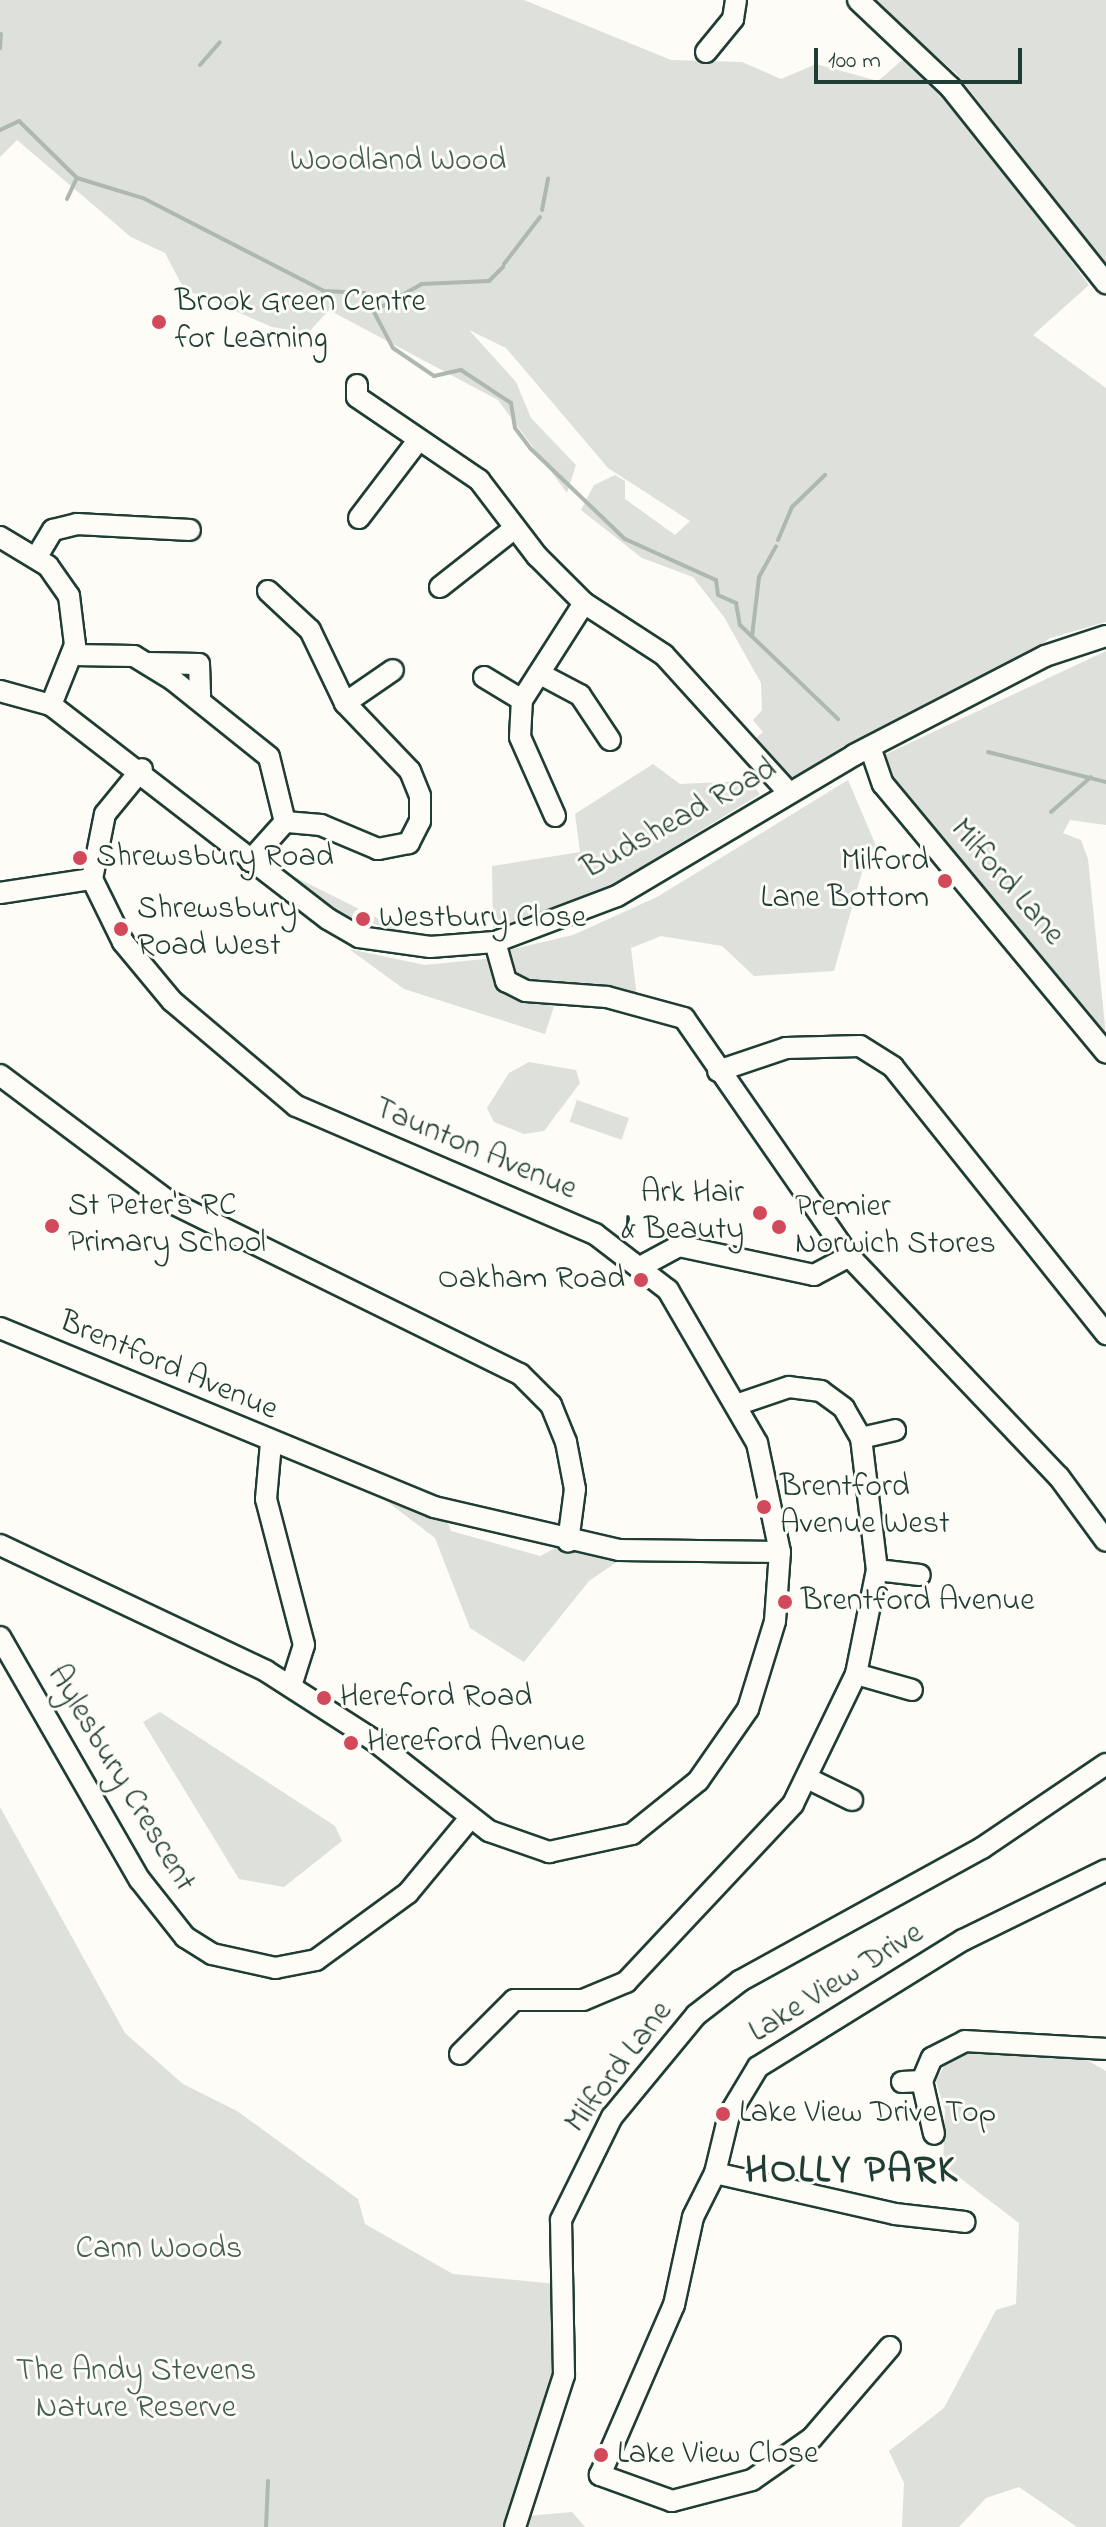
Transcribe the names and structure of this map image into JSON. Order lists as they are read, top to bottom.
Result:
{
  "streets": {
    "street": [
      "Budshead Road",
      "Milford Lane",
      "Taunton Avenue",
      "Brentford Avenue",
      "Aylesbury Crescent",
      "Lake View Drive"
    ]
  },
  "crossings": [
    ["Budshead Road", "Milford Lane"],
    ["Taunton Avenue", "Brentford Avenue"],
    ["Taunton Avenue", "Aylesbury Crescent"]
  ],
  "districts": ["HOLLY PARK"],
  "parks": ["Woodland Wood", "Cann Woods", "The Andy Stevens Nature Reserve"],
  "places": [
    "Brook Green Centre for Learning",
    "Shrewsbury Road",
    "Milford Lane Bottom",
    "Westbury Close",
    "Shrewsbury Road West",
    "Ark Hair & Beauty",
    "St Peter's RC Primary School",
    "Premier Norwich Stores",
    "Oakham Road",
    "Brentford Avenue West",
    "Brentford Avenue",
    "Hereford Road",
    "Hereford Avenue",
    "Lake View Drive Top",
    "Lake View Close"
  ],
  "scale_bar": "100 m"
}
